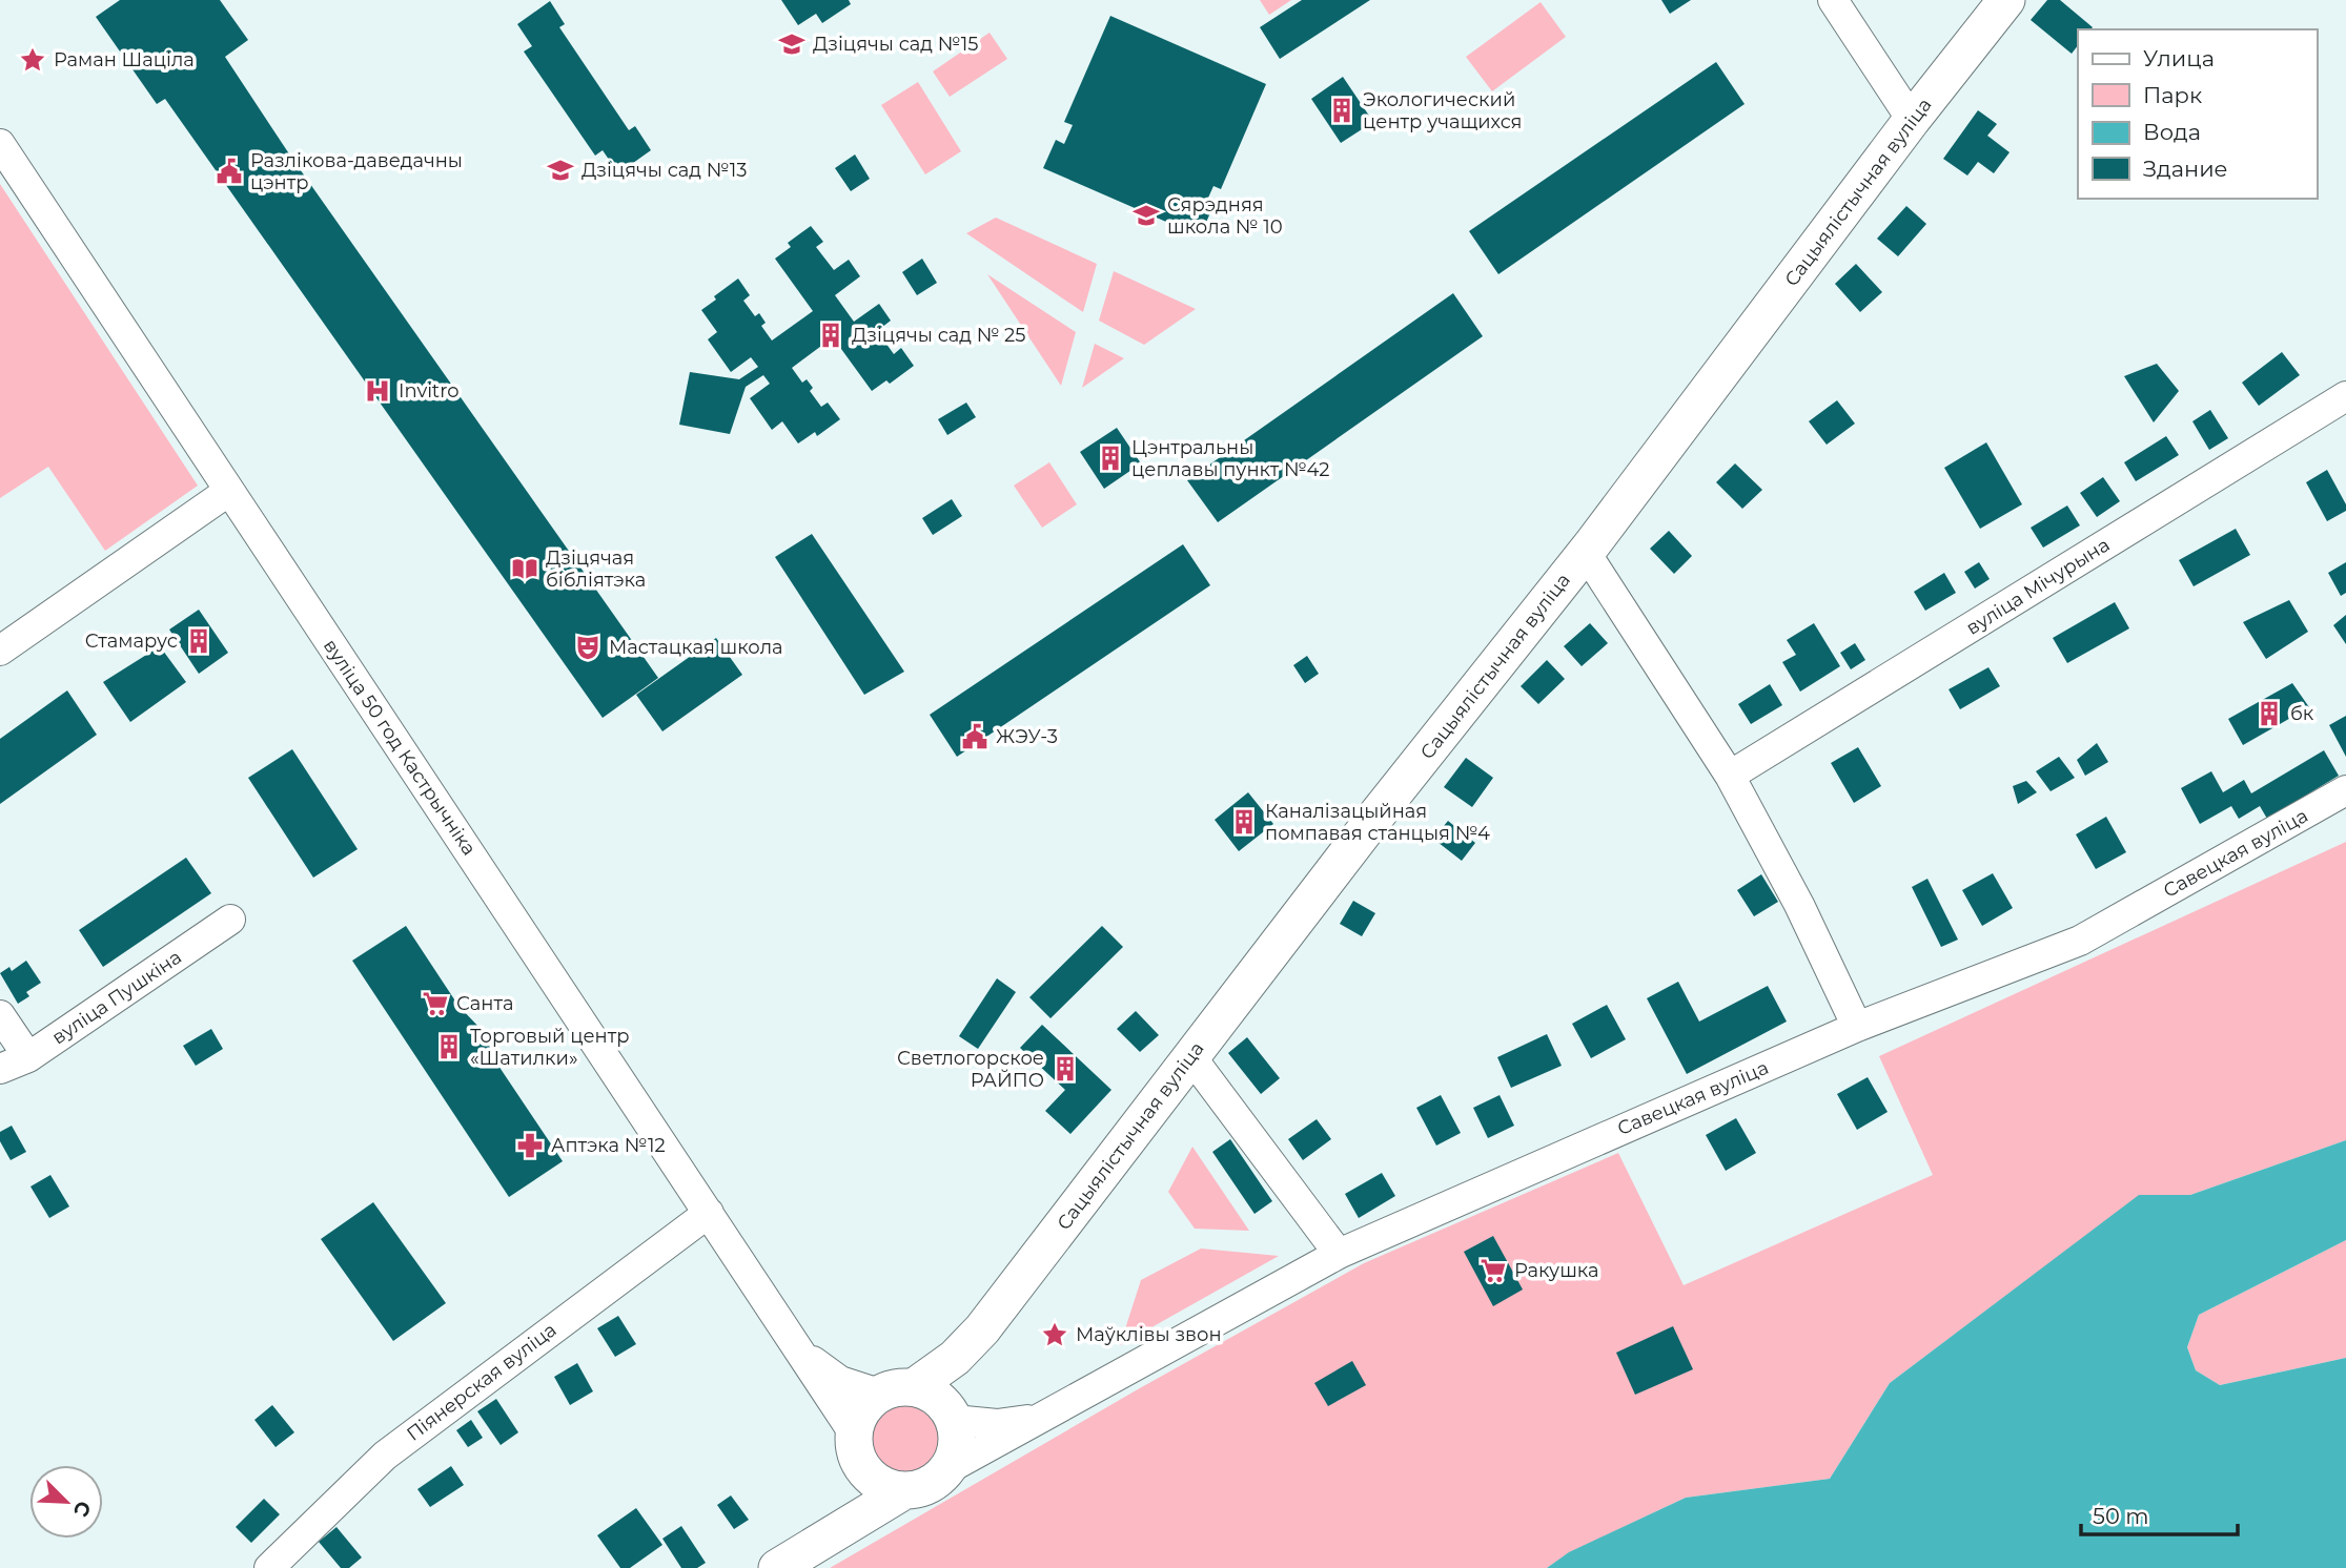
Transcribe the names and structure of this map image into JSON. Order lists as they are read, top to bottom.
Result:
{
  "streets": {
    "main road": ["Сацыялістычная вуліца"],
    "street": [
      "вуліца Мічурына",
      "вуліца 50 год Кастрычніка",
      "Савецкая вуліца",
      "вуліца Пушкіна",
      "Піянерская вуліца"
    ]
  },
  "crossings": [
    ["Сацыялістычная вуліца", "вуліца 50 год Кастрычніка"],
    ["Сацыялістычная вуліца", "Савецкая вуліца"],
    ["вуліца 50 год Кастрычніка", "Савецкая вуліца"],
    ["вуліца 50 год Кастрычніка", "Піянерская вуліца"]
  ],
  "places": {
    "school or university": ["Дзіцячы сад №15", "Дзіцячы сад №13", "Сярэдняя школа № 10"],
    "place": ["Раман Шаціла", "Маўклівы звон"],
    "building": [
      "Экологический центр учащихся",
      "Дзіцячы сад № 25",
      "Цэнтральны цеплавы пункт №42",
      "Стамарус",
      "бк",
      "Каналізацыйная помпавая станцыя №4",
      "Торговый центр «Шатилки»",
      "Светлогорское РАЙПО"
    ],
    "public building": ["Разлікова-даведачны цэнтр", "ЖЭУ-3"],
    "hospital": ["Invitro"],
    "library": ["Дзіцячая бібліятэка"],
    "theatre": ["Мастацкая школа"],
    "supermarket": ["Санта", "Ракушка"],
    "pharmacy": ["Аптэка №12"]
  },
  "legend": [
    "Улица",
    "Парк",
    "Вода",
    "Здание"
  ],
  "scale_bar": "50 m",
  "north": "bottom right"
}
